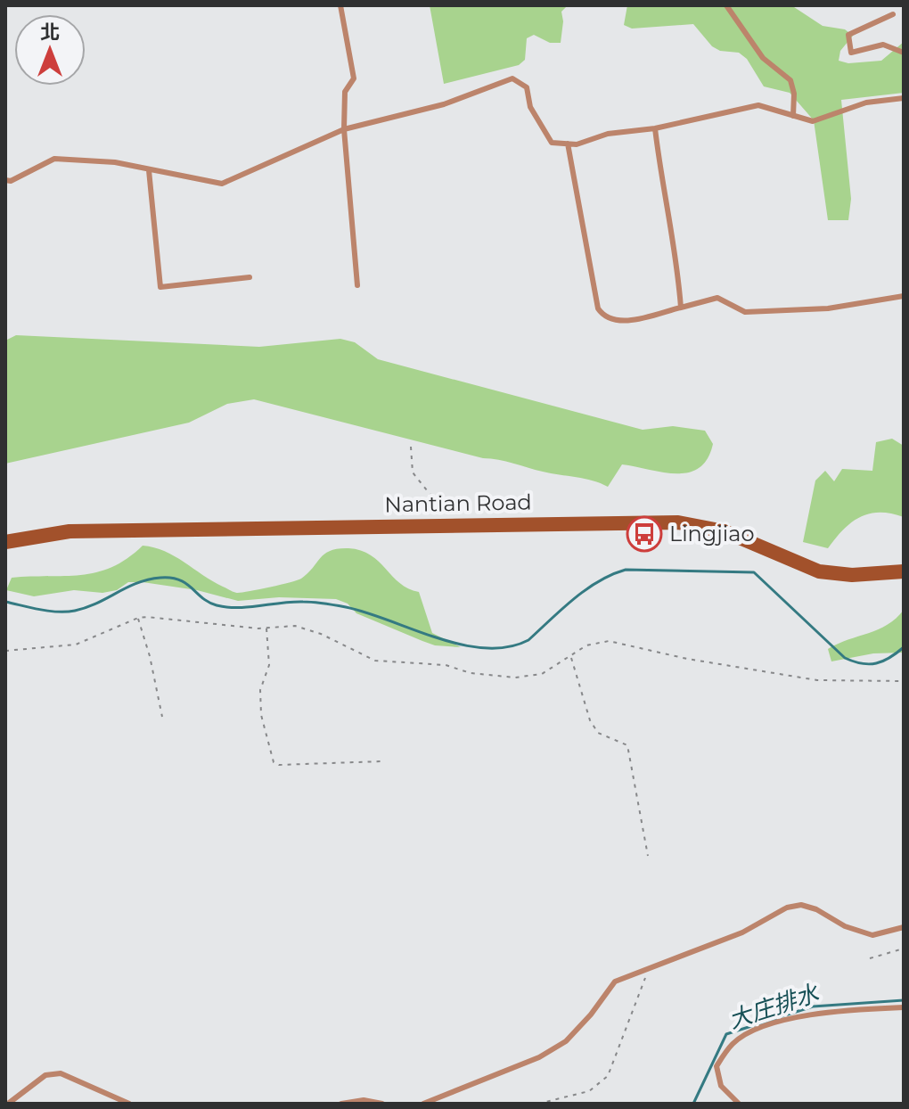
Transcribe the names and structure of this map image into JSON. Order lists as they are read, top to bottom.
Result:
{
  "streets": {
    "main road": ["Nantian Road"]
  },
  "water": ["大庄排水"],
  "places": {
    "bus stop": ["Lingjiao"]
  },
  "north": "top"
}
